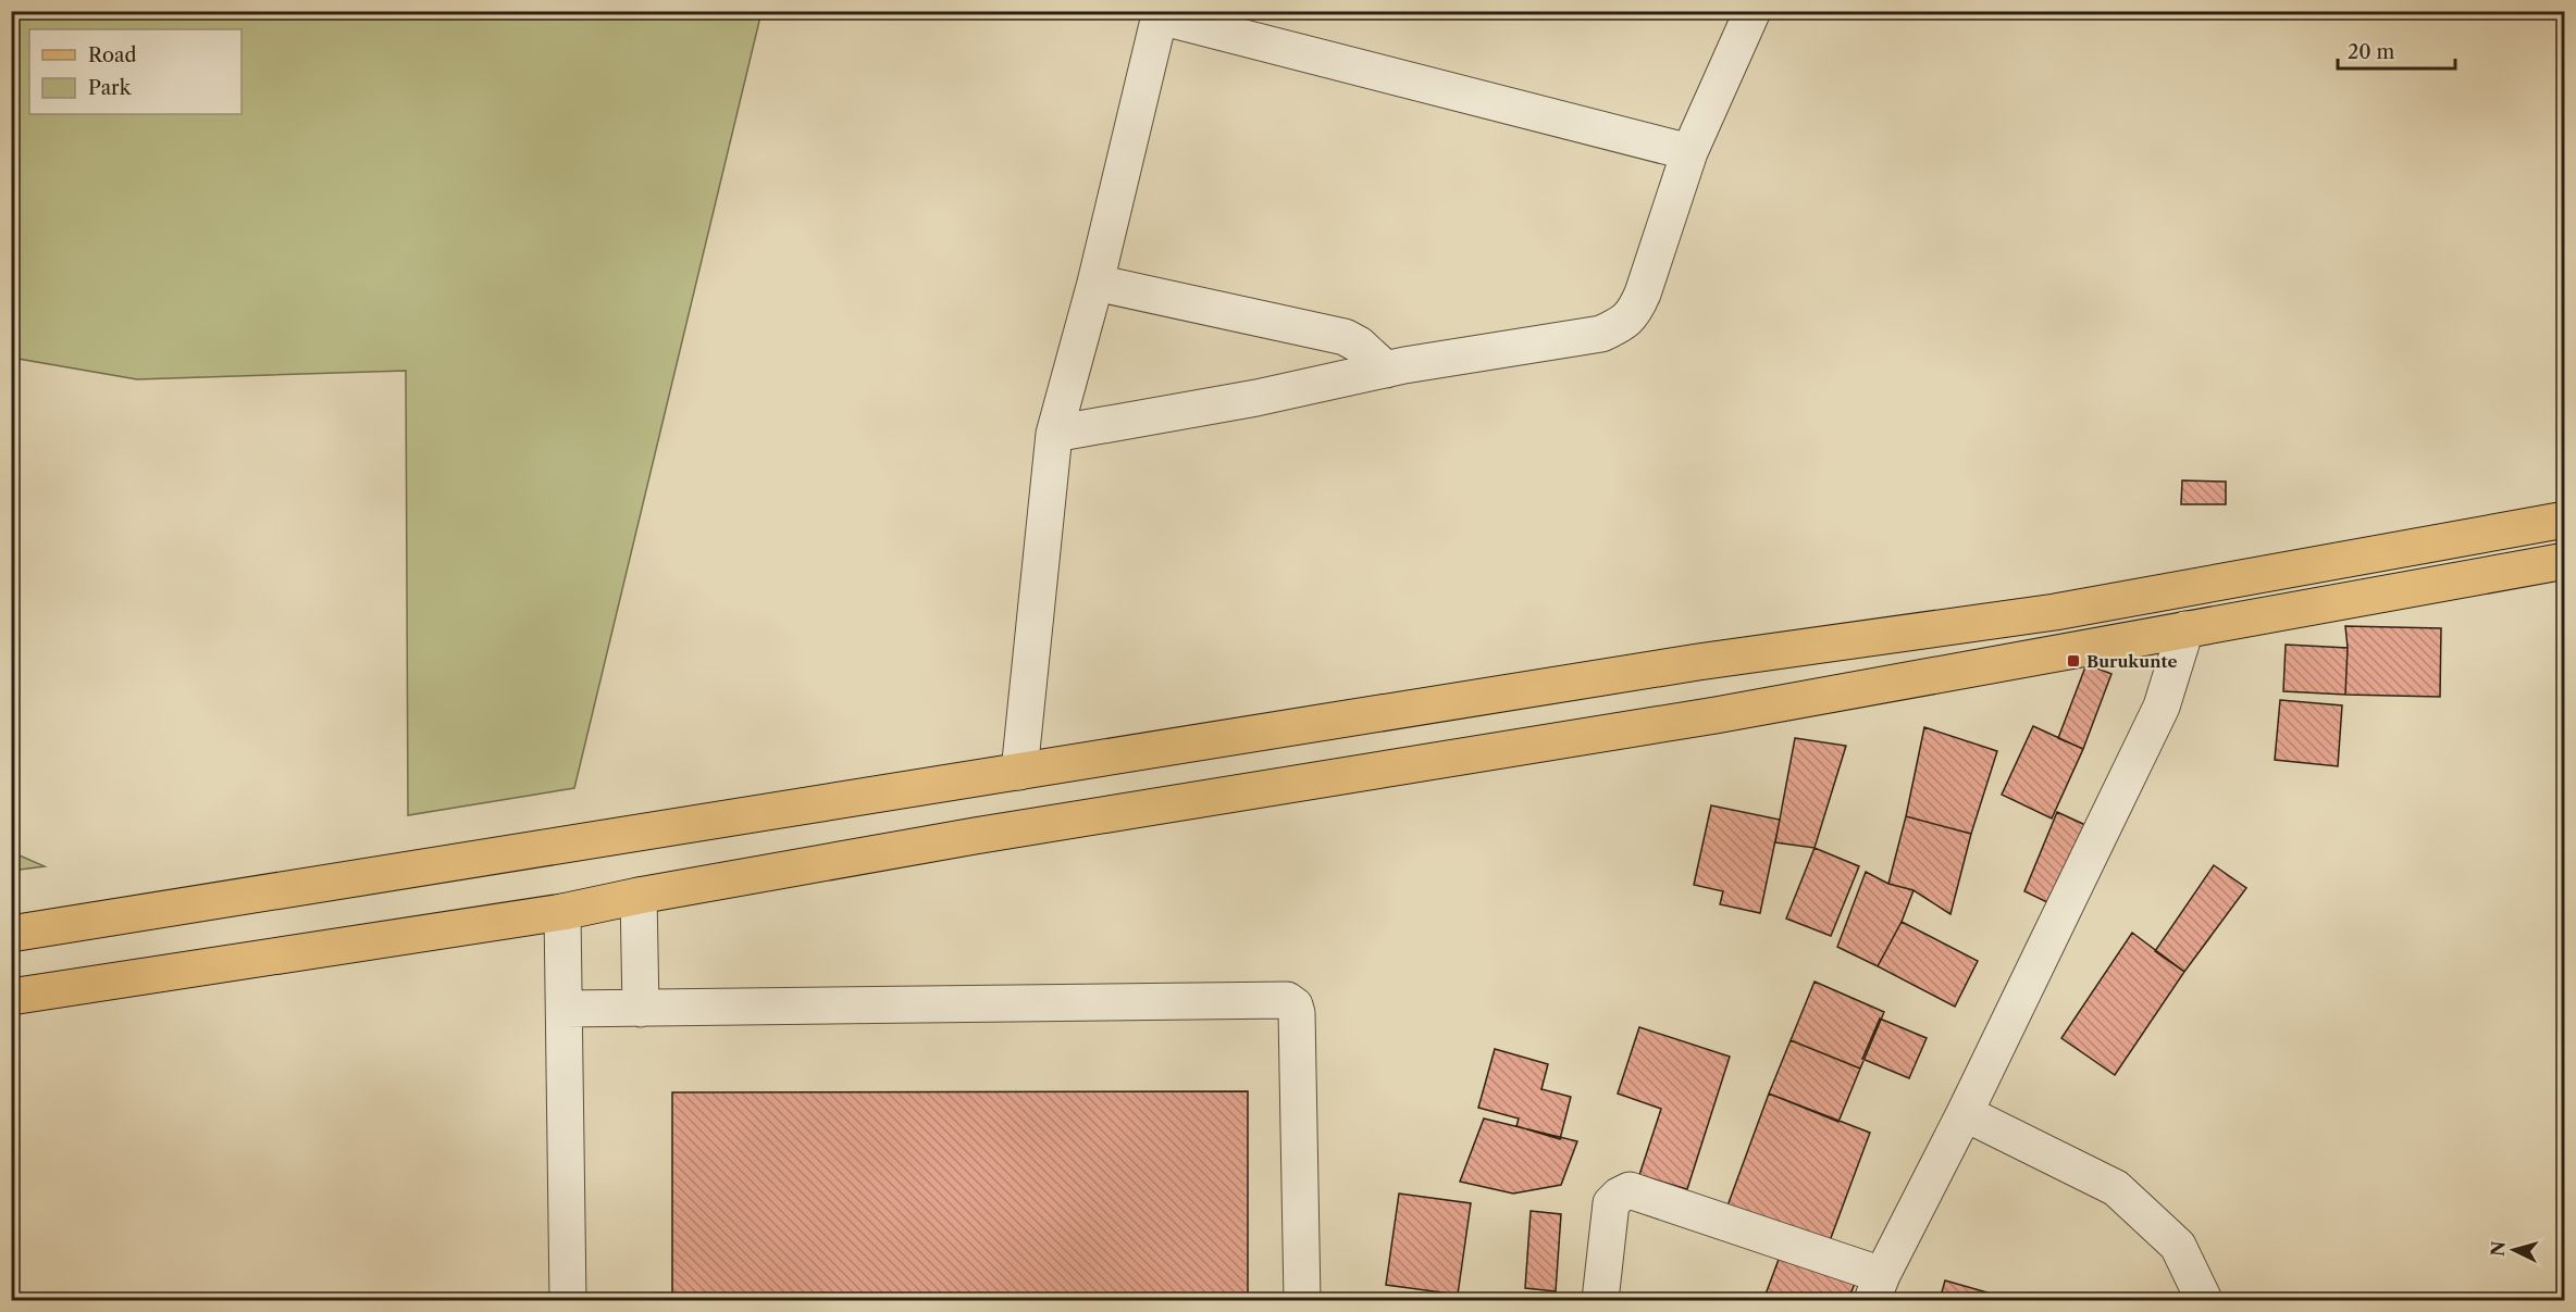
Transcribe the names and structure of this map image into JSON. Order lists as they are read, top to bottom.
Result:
{
  "places": {
    "transit": ["Burukunte"]
  },
  "legend": ["Road", "Park"],
  "scale_bar": "20 m",
  "north": "left"
}
